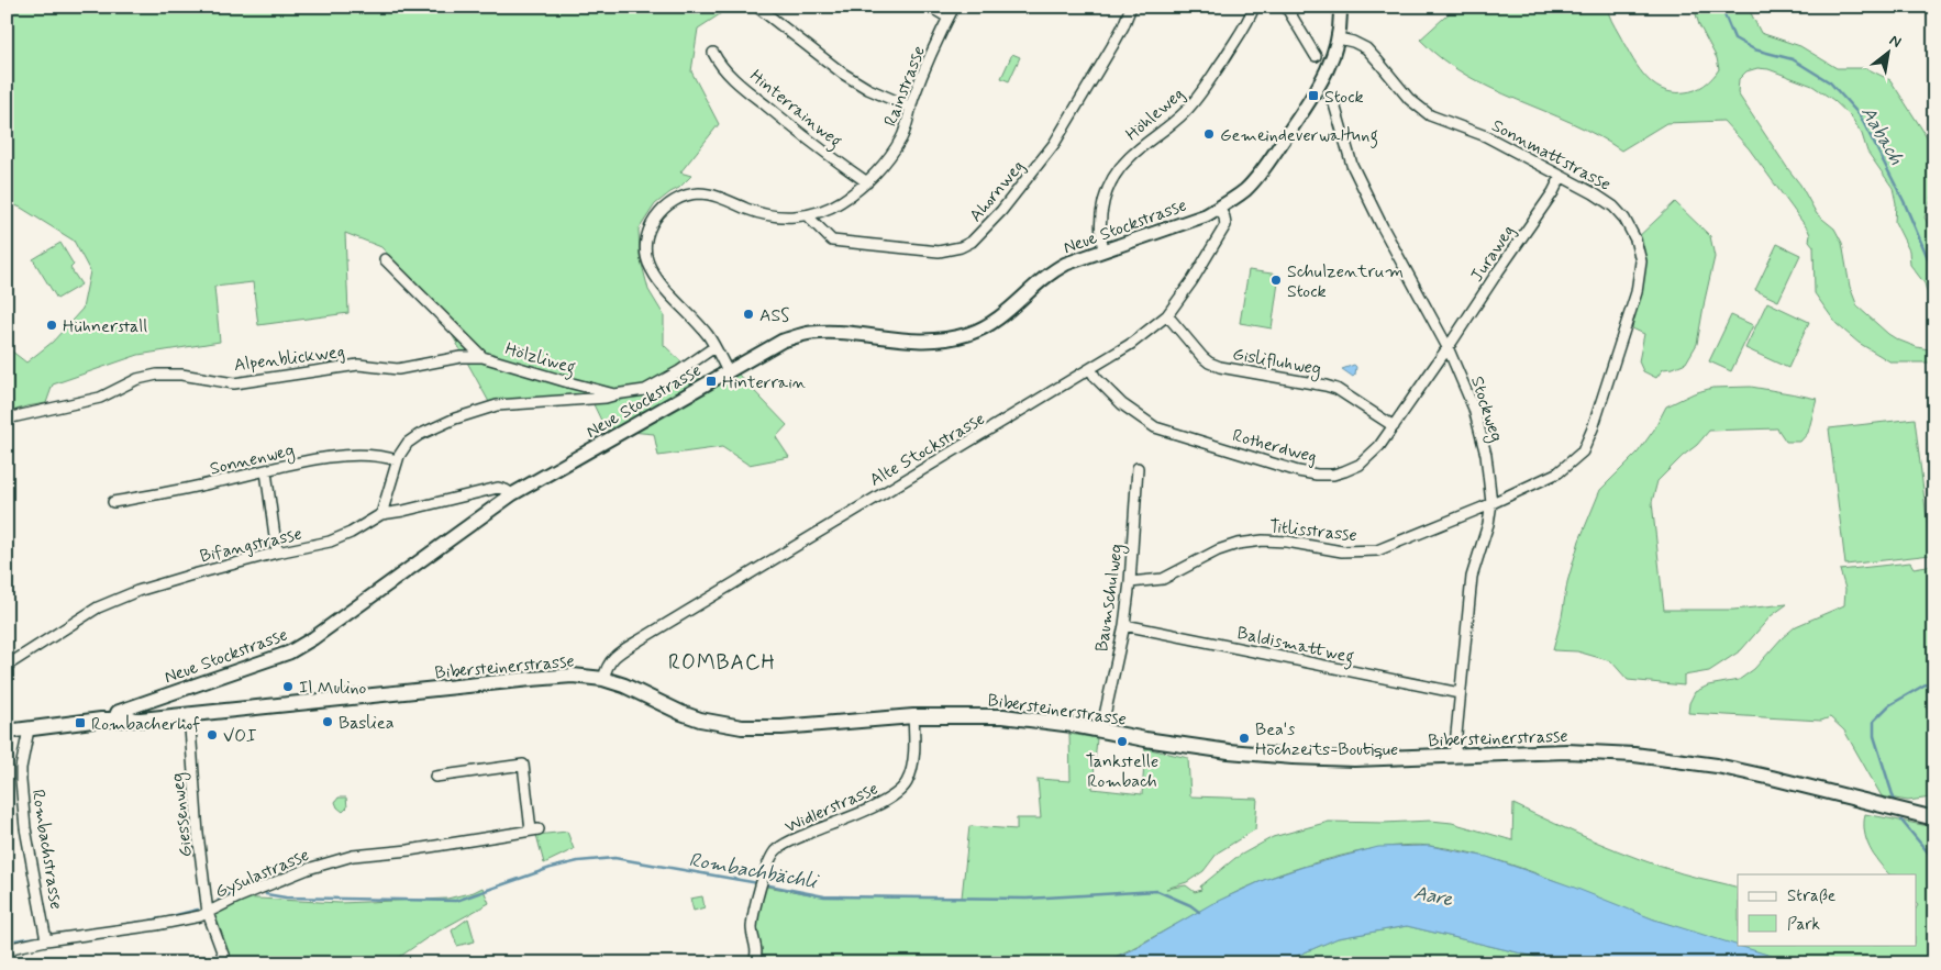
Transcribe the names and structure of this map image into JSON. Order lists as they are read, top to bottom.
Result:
{
  "streets": {
    "main road": ["Bibersteinerstrasse"],
    "street": [
      "Rainstrasse",
      "Hinterrainweg",
      "Höhleweg",
      "Sonnmattstrasse",
      "Ahornweg",
      "Neue Stockstrasse",
      "Juraweg",
      "Alpenblickweg",
      "Hölzliweg",
      "Gislifluhweg",
      "Stockweg",
      "Rotherdweg",
      "Alte Stockstrasse",
      "Sonnenweg",
      "Titlisstrasse",
      "Bifangstrasse",
      "Baumschulweg",
      "Baldismattweg",
      "Widlerstrasse",
      "Giessenweg",
      "Rombachstrasse",
      "Gysulastrasse"
    ]
  },
  "crossings": [
    ["Rainstrasse", "Hinterrainweg"],
    ["Rainstrasse", "Ahornweg"],
    ["Rainstrasse", "Neue Stockstrasse"],
    ["Rainstrasse", "Hölzliweg"],
    ["Höhleweg", "Neue Stockstrasse"],
    ["Sonnmattstrasse", "Neue Stockstrasse"],
    ["Sonnmattstrasse", "Juraweg"],
    ["Sonnmattstrasse", "Stockweg"],
    ["Sonnmattstrasse", "Titlisstrasse"],
    ["Neue Stockstrasse", "Alte Stockstrasse"],
    ["Neue Stockstrasse", "Bifangstrasse"],
    ["Neue Stockstrasse", "Bibersteinerstrasse"],
    ["Juraweg", "Stockweg"],
    ["Juraweg", "Rotherdweg"],
    ["Alpenblickweg", "Hölzliweg"],
    ["Gislifluhweg", "Rotherdweg"],
    ["Gislifluhweg", "Alte Stockstrasse"],
    ["Stockweg", "Rotherdweg"],
    ["Stockweg", "Titlisstrasse"],
    ["Stockweg", "Baldismattweg"],
    ["Stockweg", "Bibersteinerstrasse"],
    ["Rotherdweg", "Alte Stockstrasse"],
    ["Alte Stockstrasse", "Bibersteinerstrasse"],
    ["Titlisstrasse", "Baumschulweg"],
    ["Baumschulweg", "Baldismattweg"],
    ["Baumschulweg", "Bibersteinerstrasse"],
    ["Bibersteinerstrasse", "Widlerstrasse"],
    ["Bibersteinerstrasse", "Giessenweg"],
    ["Bibersteinerstrasse", "Rombachstrasse"],
    ["Giessenweg", "Gysulastrasse"],
    ["Rombachstrasse", "Gysulastrasse"]
  ],
  "districts": ["ROMBACH"],
  "water": ["Aabach", "Rombachbächli", "Aare"],
  "places": {
    "transit": ["Stock", "Hinterrain", "Rombacherhof"],
    "other": [
      "Gemeindeverwaltung",
      "Schulzentrum Stock",
      "ASS",
      "Hühnerstall",
      "Il Mulino",
      "Basliea",
      "VOI",
      "Bea's Hochzeits-Boutique",
      "Tankstelle Rombach"
    ]
  },
  "legend": ["Straße", "Park"],
  "north": "top right"
}
